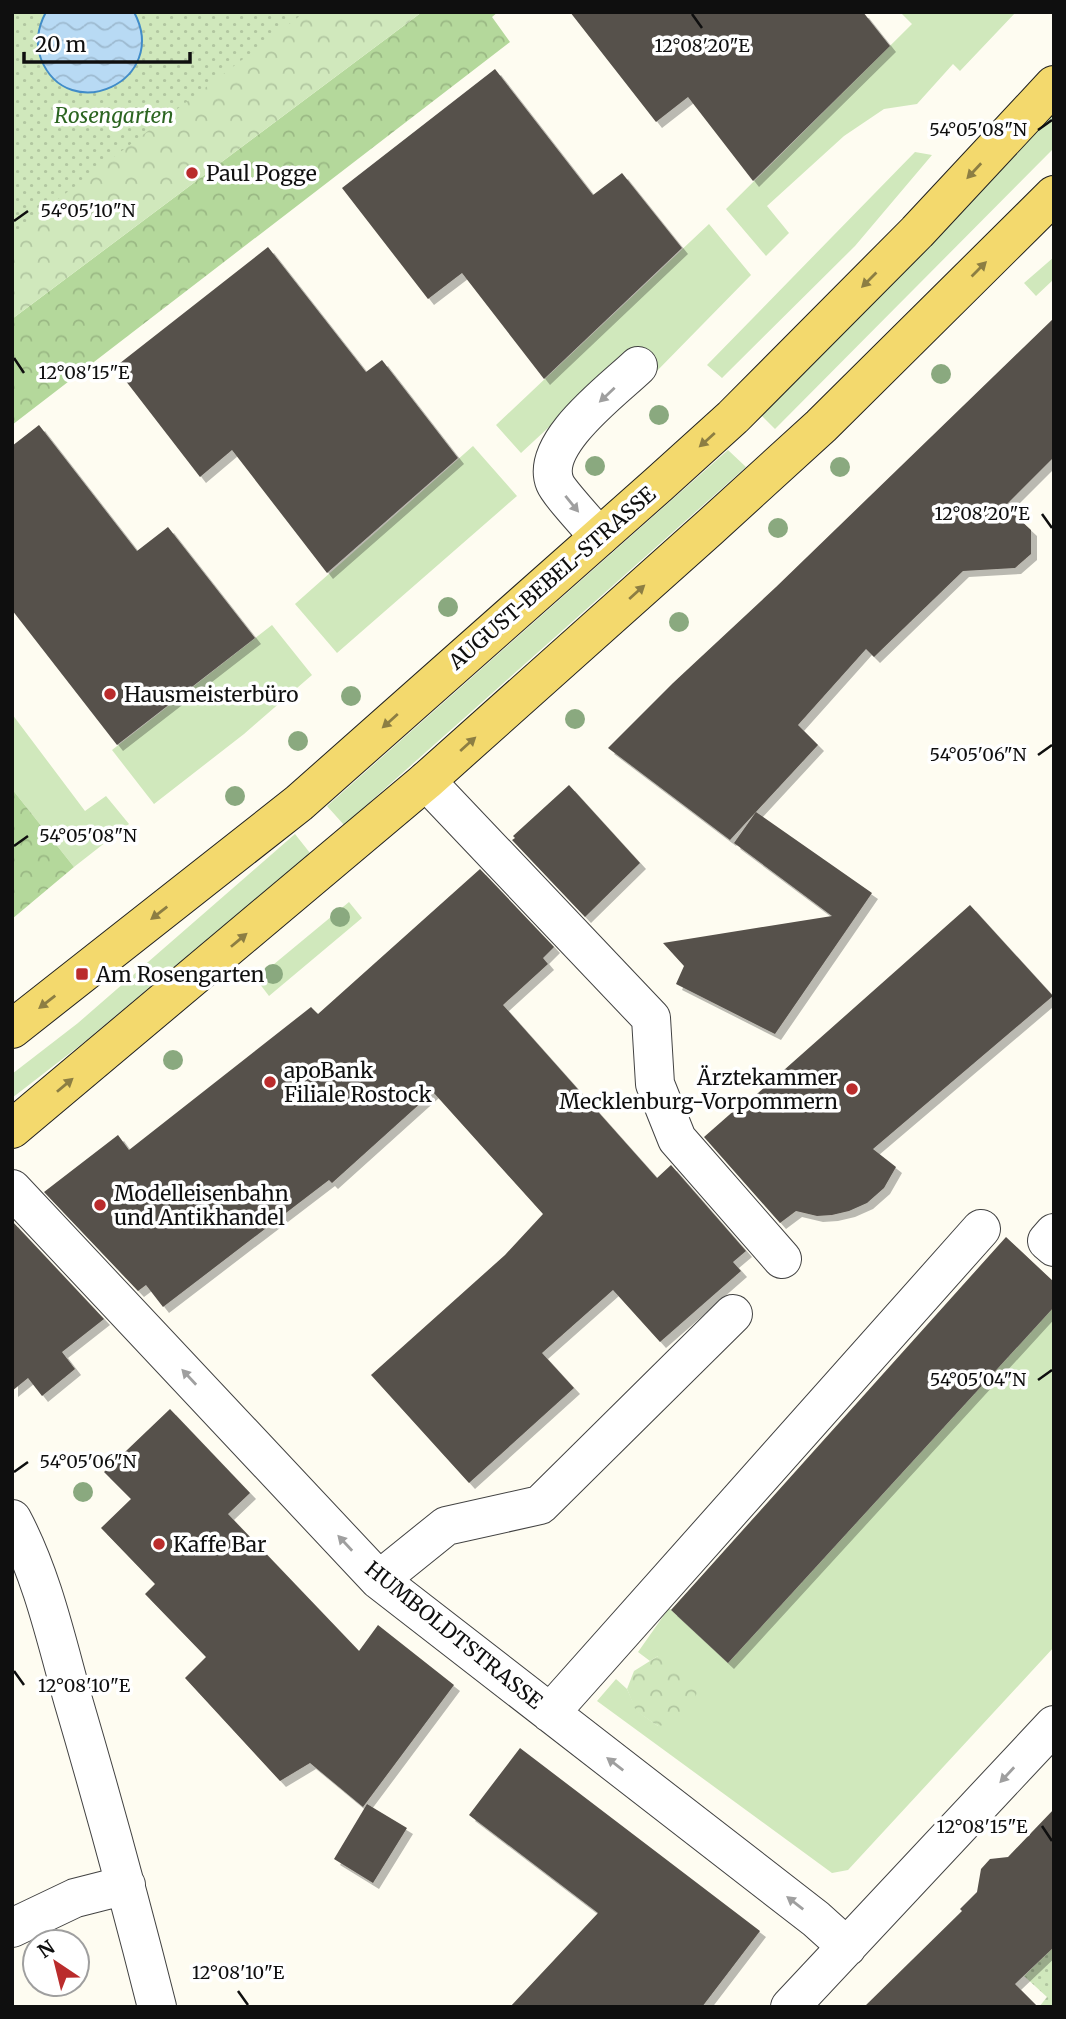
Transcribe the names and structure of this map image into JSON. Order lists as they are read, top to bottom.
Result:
{
  "streets": {
    "main road": ["AUGUST-BEBEL-STRASSE"],
    "street": ["HUMBOLDTSTRASSE"]
  },
  "one_way": ["HUMBOLDTSTRASSE"],
  "parks": ["Rosengarten"],
  "places": {
    "other": [
      "Paul Pogge",
      "Hausmeisterbüro",
      "apoBank Filiale Rostock",
      "Ärztekammer Mecklenburg-Vorpommern",
      "Modelleisenbahn und Antikhandel",
      "Kaffe Bar"
    ],
    "transit": ["Am Rosengarten"]
  },
  "scale_bar": "20 m",
  "north": "top left",
  "coordinates": [
    "12°08'20\"E",
    "54°05'08\"N",
    "54°05'10\"N",
    "12°08'15\"E",
    "54°05'06\"N",
    "54°05'04\"N",
    "12°08'10\"E"
  ]
}
